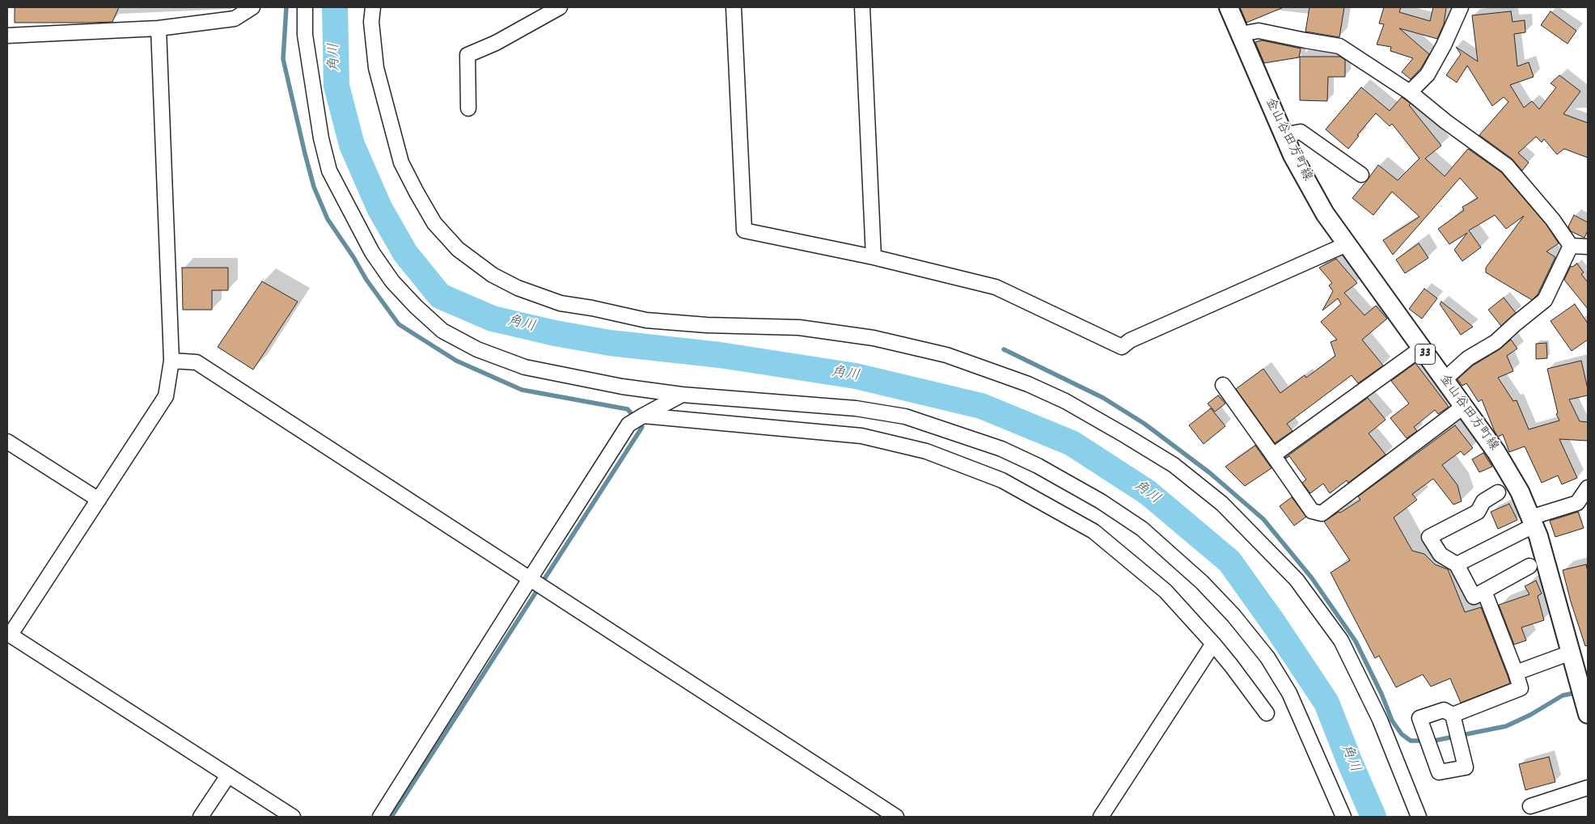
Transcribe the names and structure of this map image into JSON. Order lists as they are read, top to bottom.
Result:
{
  "streets": {
    "main road": ["金山谷田方町線", "33"]
  },
  "water": ["角川"]
}
